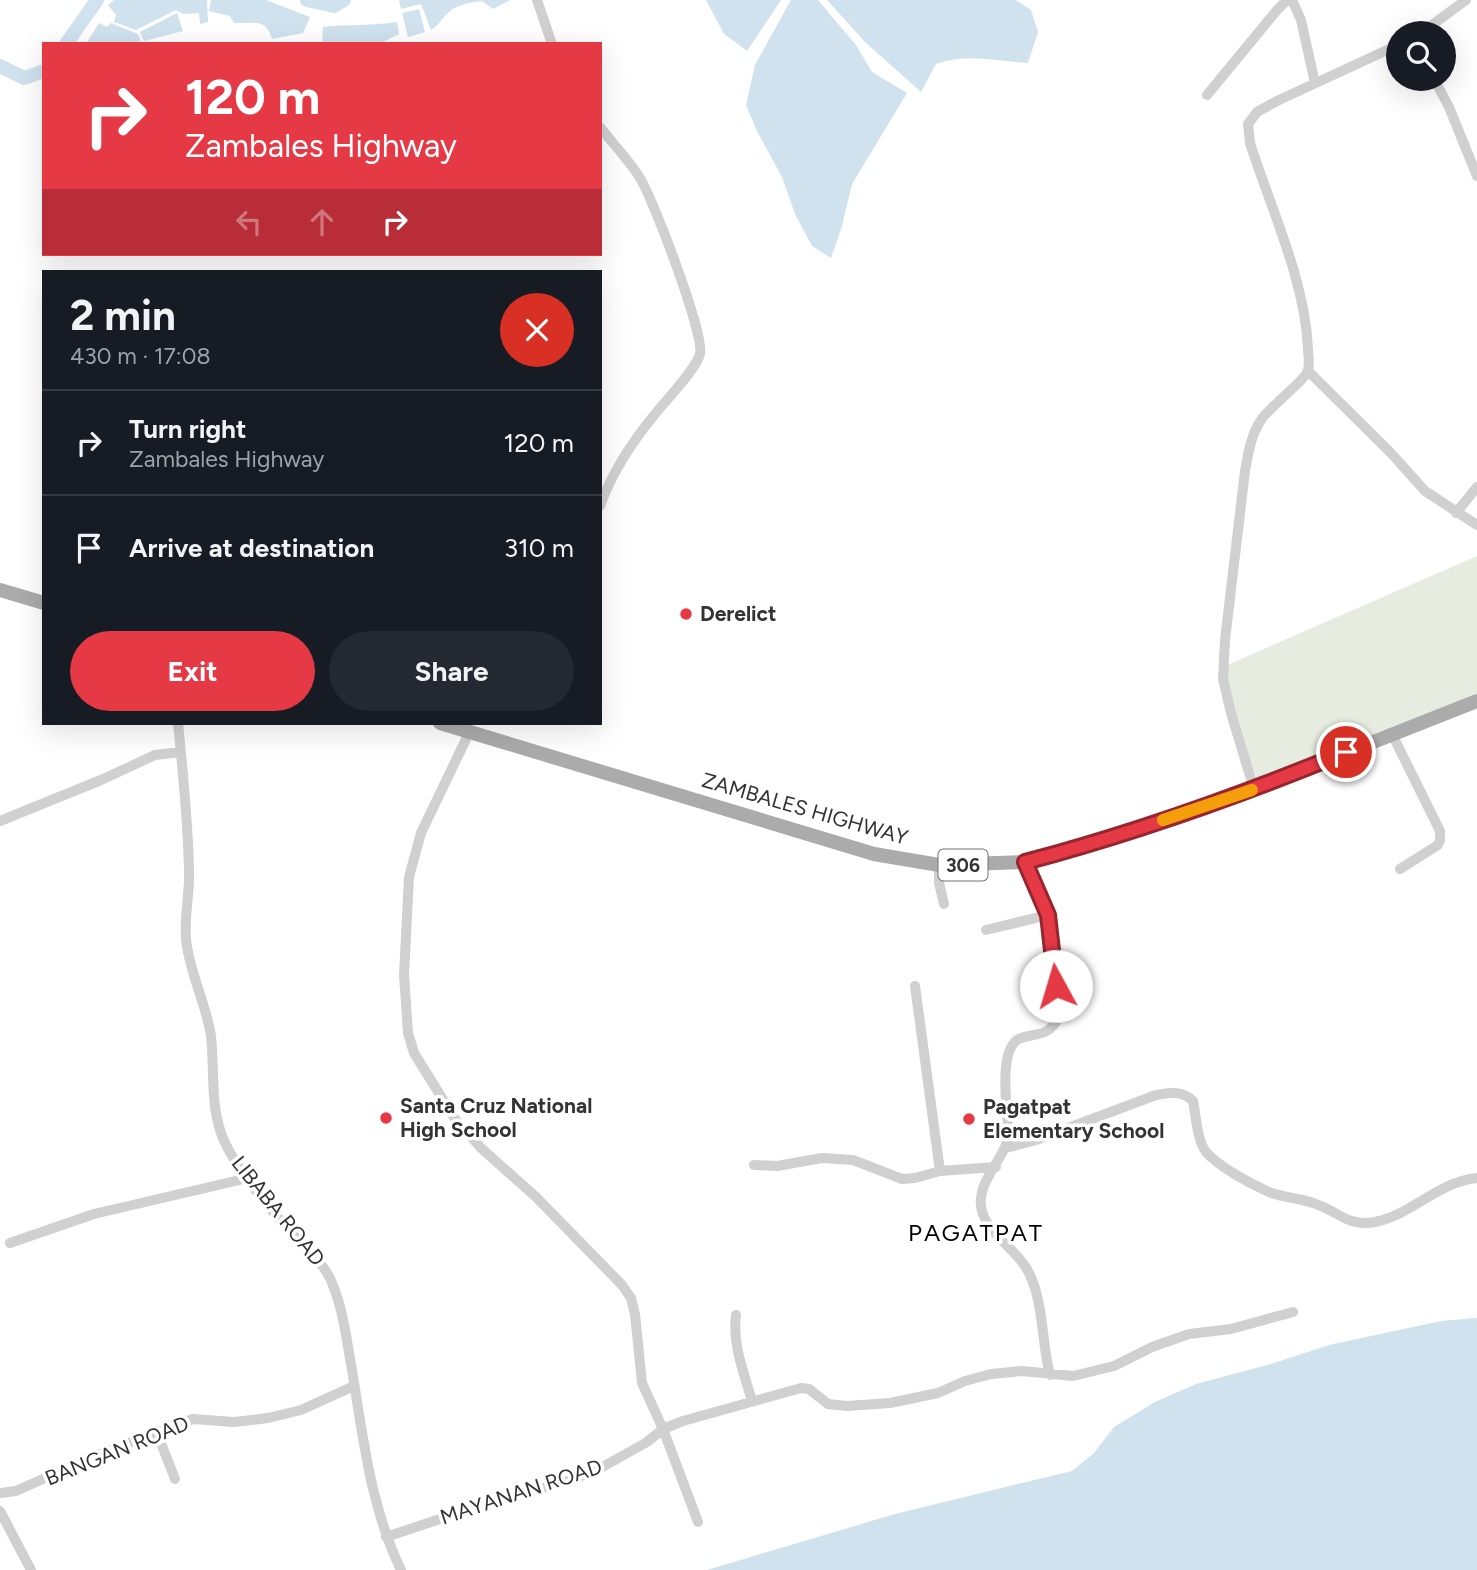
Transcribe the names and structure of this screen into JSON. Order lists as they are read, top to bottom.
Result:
{
  "streets": {
    "main road": ["ZAMBALES HIGHWAY", "306"],
    "street": ["LIBABA ROAD", "BANGAN ROAD", "MAYANAN ROAD"]
  },
  "crossings": [
    ["LIBABA ROAD", "BANGAN ROAD"],
    ["LIBABA ROAD", "MAYANAN ROAD"]
  ],
  "districts": ["PAGATPAT"],
  "places": ["Derelict", "Santa Cruz National High School", "Pagatpat Elementary School"],
  "page": {
    "turn": ["120 m", "Zambales Highway"],
    "heading": ["2 min", "430 m · 17:08"],
    "list": [
      {
        "name": "Turn right",
        "note": "Zambales Highway",
        "value": "120 m"
      },
      {
        "name": "Arrive at destination",
        "value": "310 m"
      }
    ],
    "buttons": ["Exit", "Share"]
  }
}
